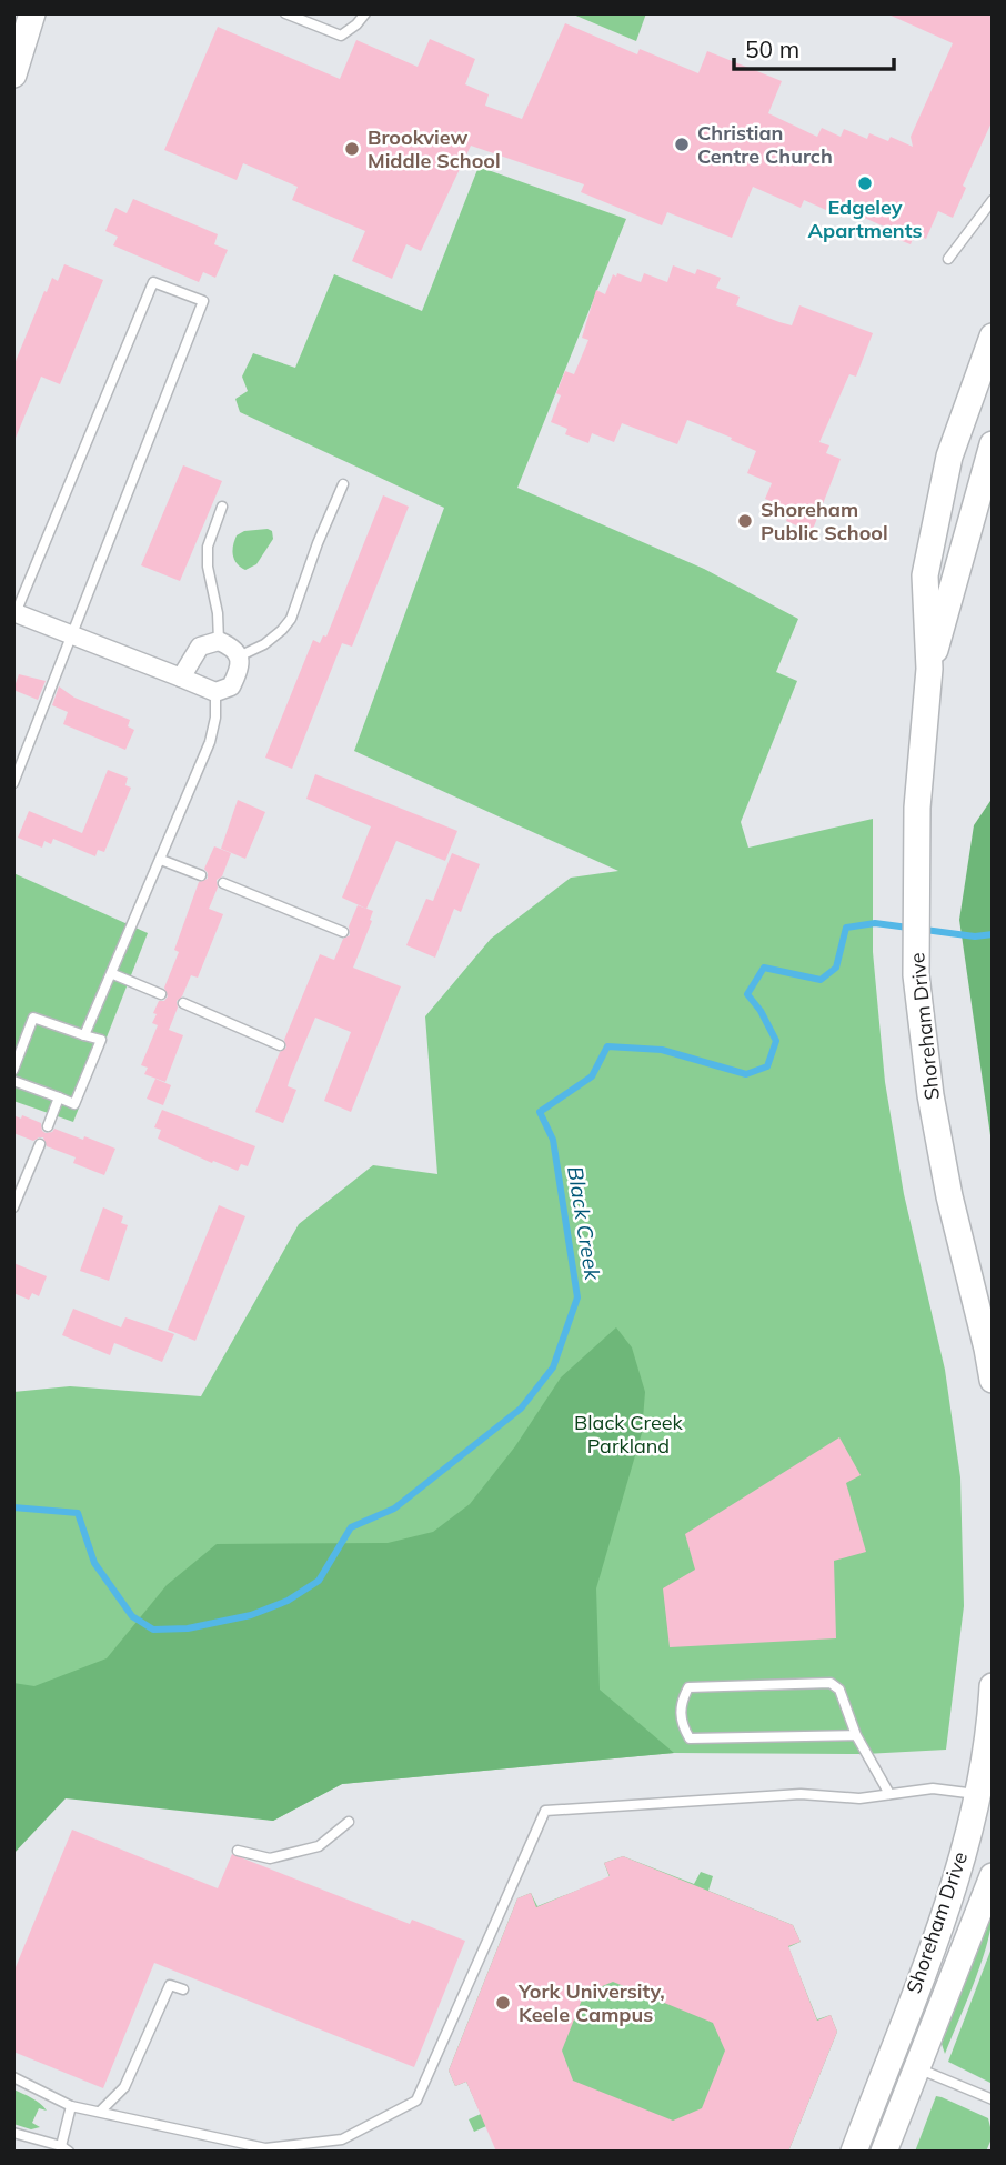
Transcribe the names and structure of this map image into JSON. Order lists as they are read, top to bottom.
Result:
{
  "streets": {
    "street": ["Shoreham Drive"]
  },
  "water": ["Black Creek"],
  "parks": ["Black Creek Parkland"],
  "places": [
    "Christian Centre Church",
    "Brookview Middle School",
    "Edgeley Apartments",
    "Shoreham Public School",
    "York University, Keele Campus"
  ],
  "scale_bar": "50 m"
}
